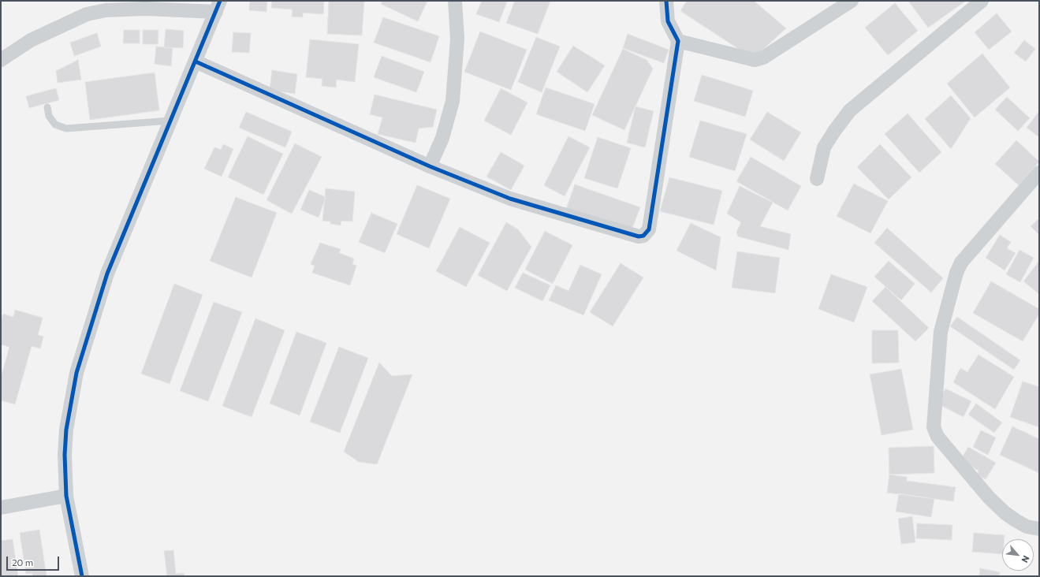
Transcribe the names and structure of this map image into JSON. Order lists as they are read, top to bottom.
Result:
{
  "scale_bar": "20 m",
  "north": "bottom right"
}
